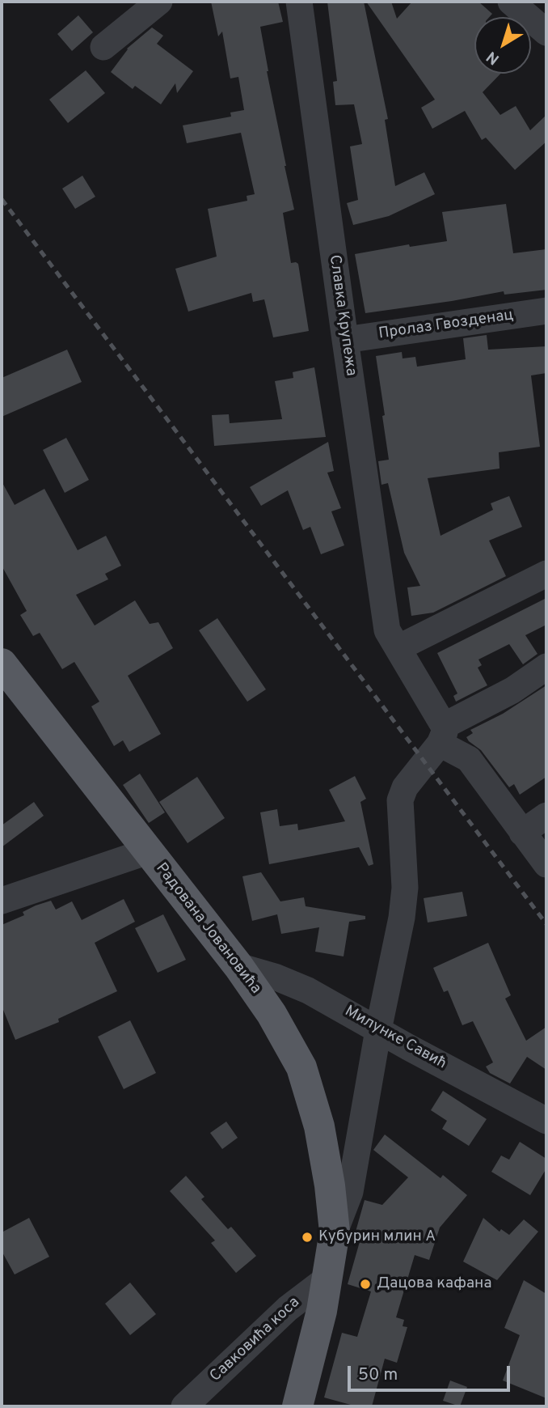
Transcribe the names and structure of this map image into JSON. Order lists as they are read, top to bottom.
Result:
{
  "streets": {
    "main road": ["Радована Јовановића"],
    "street": [
      "Славка Крупежа",
      "Пролаз Гвозденац",
      "Милунке Савић",
      "Савковића коса"
    ]
  },
  "crossings": [
    ["Славка Крупежа", "Пролаз Гвозденац"],
    ["Радована Јовановића", "Милунке Савић"],
    ["Радована Јовановића", "Савковића коса"]
  ],
  "places": ["Кубурин млин А", "Дацова кафана"],
  "scale_bar": "50 m",
  "north": "bottom left"
}
